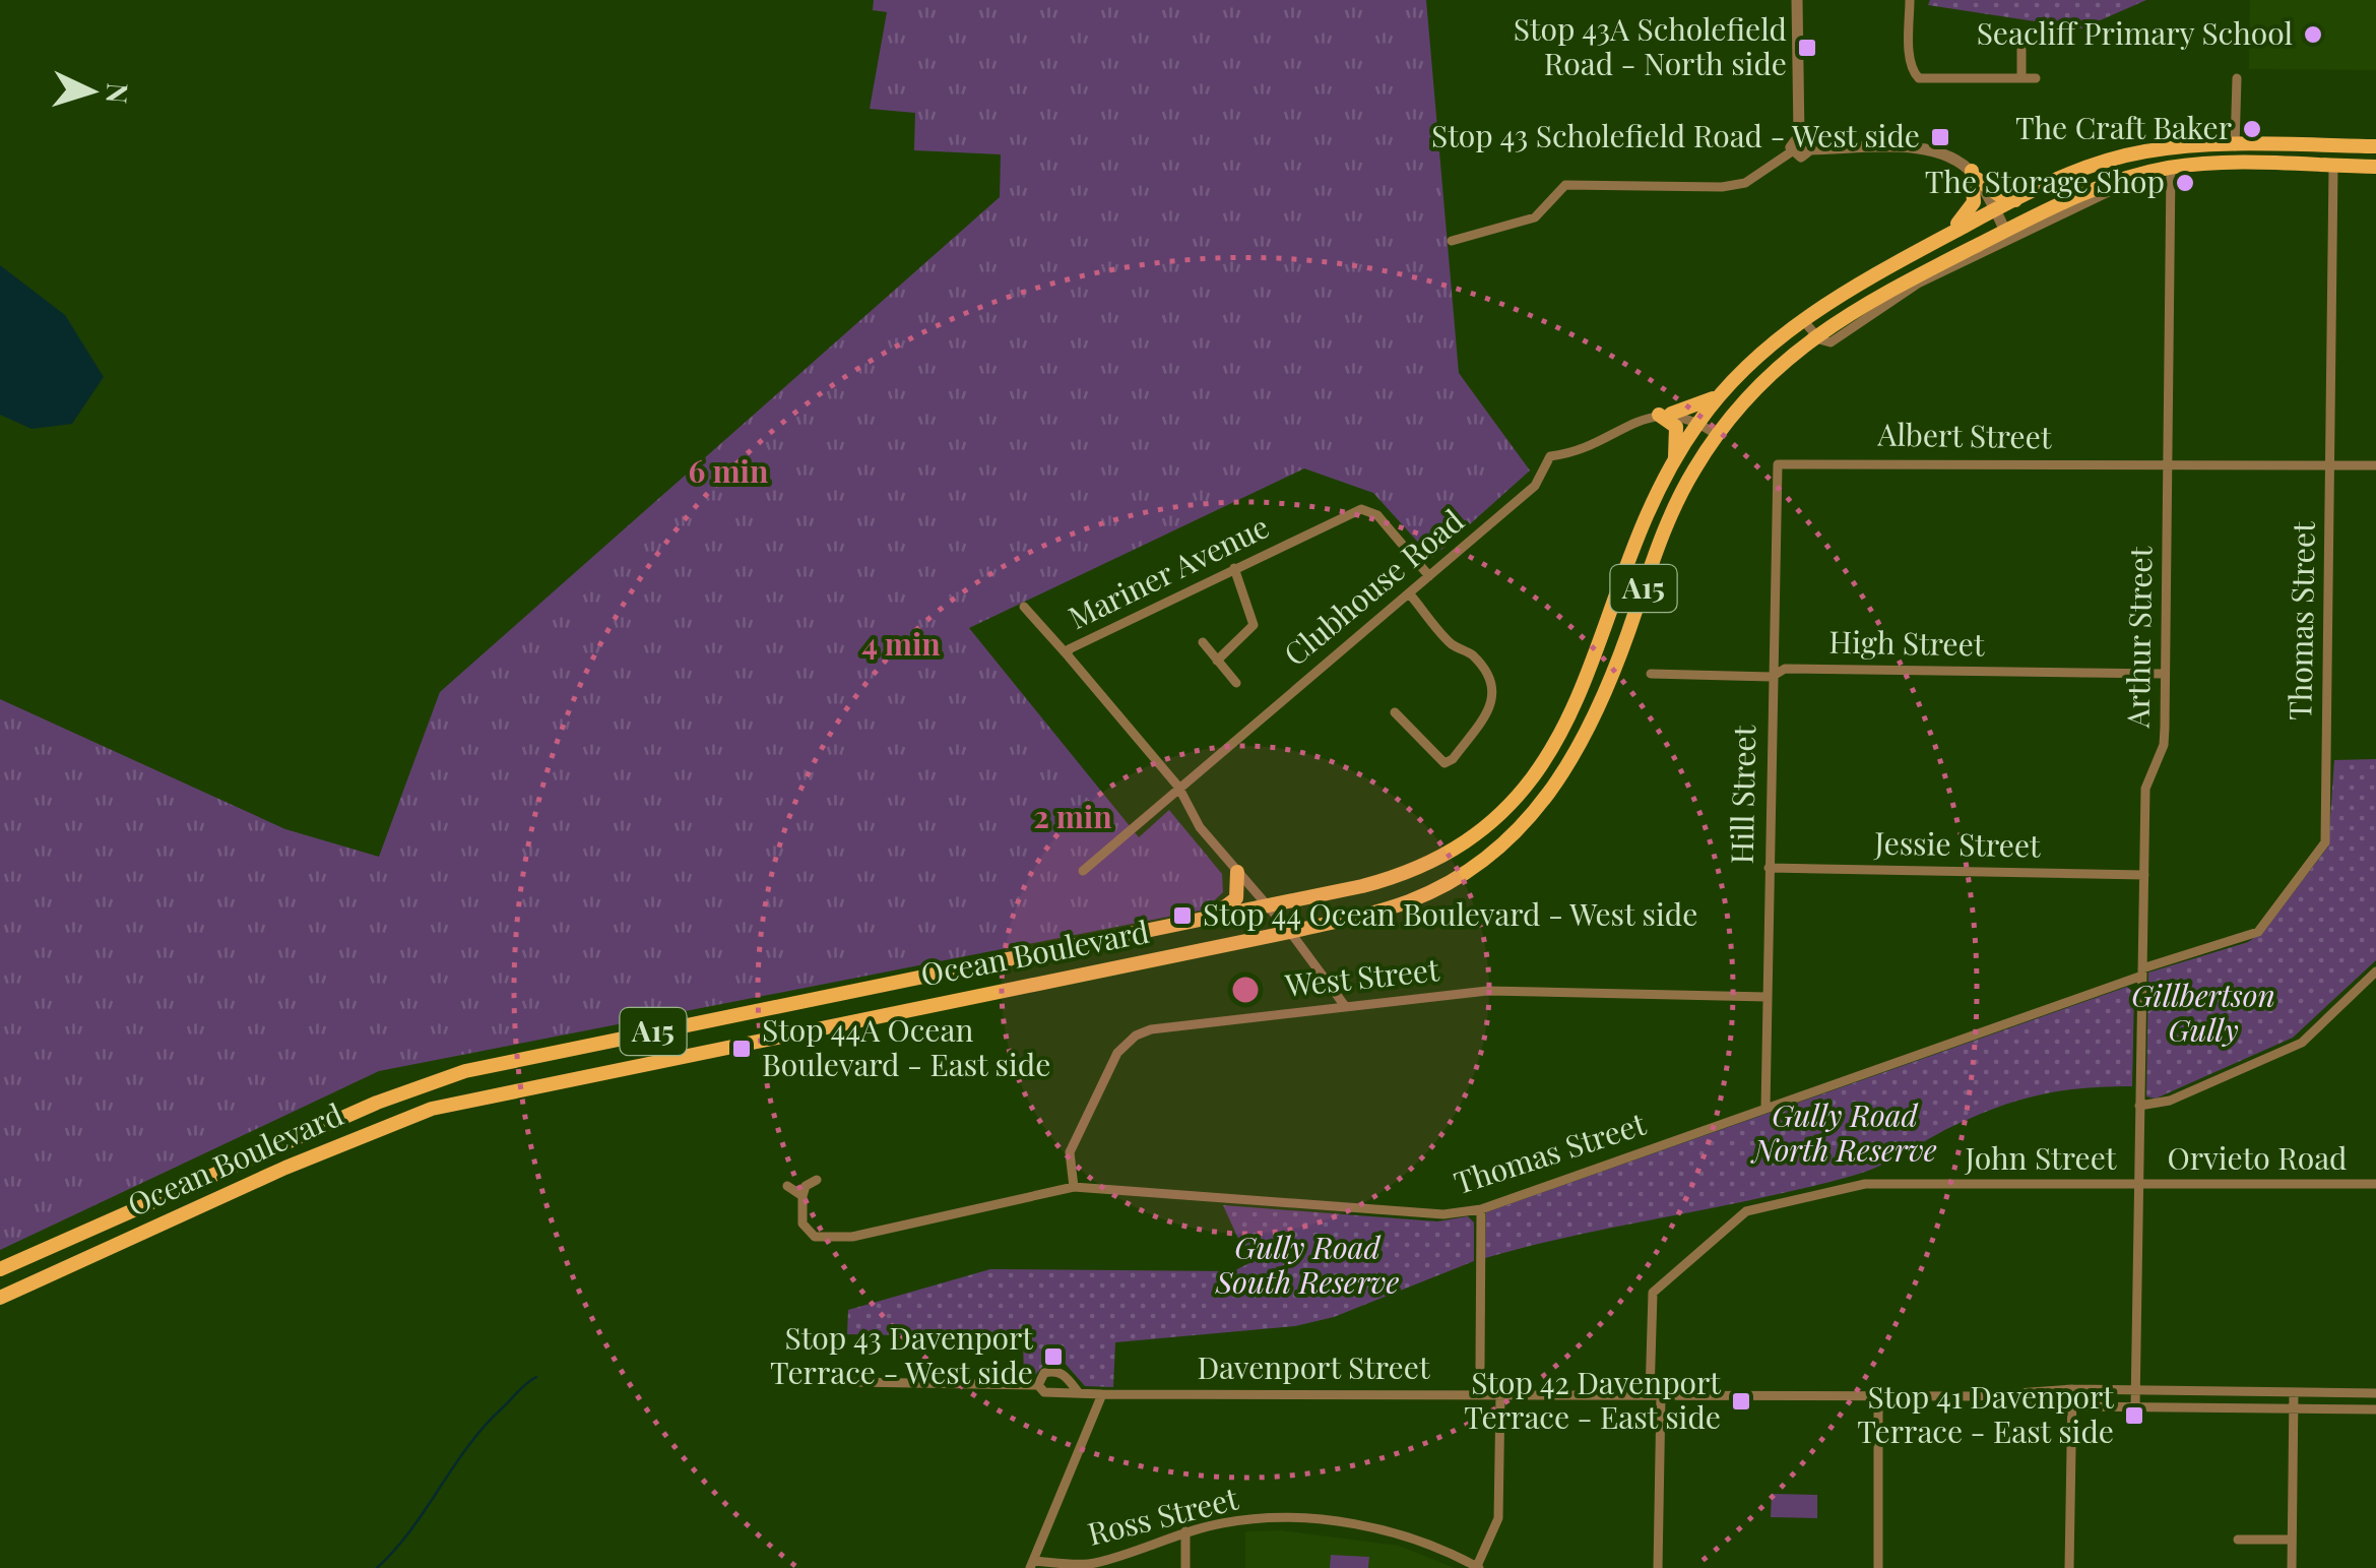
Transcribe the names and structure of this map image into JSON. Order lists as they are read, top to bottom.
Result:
{
  "streets": {
    "main road": ["A15", "Ocean Boulevard"],
    "street": [
      "Albert Street",
      "Mariner Avenue",
      "Clubhouse Road",
      "Thomas Street",
      "Arthur Street",
      "High Street",
      "Hill Street",
      "Jessie Street",
      "West Street",
      "John Street",
      "Orvieto Road",
      "Davenport Street",
      "Ross Street"
    ]
  },
  "crossings": [
    ["Albert Street", "Arthur Street"],
    ["Albert Street", "Hill Street"],
    ["Mariner Avenue", "Clubhouse Road"],
    ["Mariner Avenue", "Ocean Boulevard"],
    ["Mariner Avenue", "West Street"],
    ["A15", "Thomas Street"],
    ["A15", "Arthur Street"],
    ["A15", "Ocean Boulevard"],
    ["Thomas Street", "Arthur Street"],
    ["Thomas Street", "Hill Street"],
    ["Thomas Street", "West Street"],
    ["Arthur Street", "High Street"],
    ["Arthur Street", "Jessie Street"],
    ["Arthur Street", "Ocean Boulevard"],
    ["Arthur Street", "John Street"],
    ["Arthur Street", "Orvieto Road"],
    ["High Street", "Hill Street"],
    ["Hill Street", "Jessie Street"],
    ["Hill Street", "West Street"],
    ["John Street", "Orvieto Road"],
    ["John Street", "Davenport Street"]
  ],
  "parks": ["Gillbertson Gully", "Gully Road North Reserve", "Gully Road South Reserve"],
  "places": {
    "other": ["Seacliff Primary School", "The Craft Baker", "The Storage Shop"],
    "transit": [
      "Stop 43A Scholefield Road - North side",
      "Stop 43 Scholefield Road - West side",
      "Stop 44 Ocean Boulevard - West side",
      "Stop 44A Ocean Boulevard - East side",
      "Stop 43 Davenport Terrace - West side",
      "Stop 42 Davenport Terrace - East side",
      "Stop 41 Davenport Terrace - East side"
    ]
  },
  "north": "right",
  "rings": ["6 min", "4 min", "2 min"]
}
